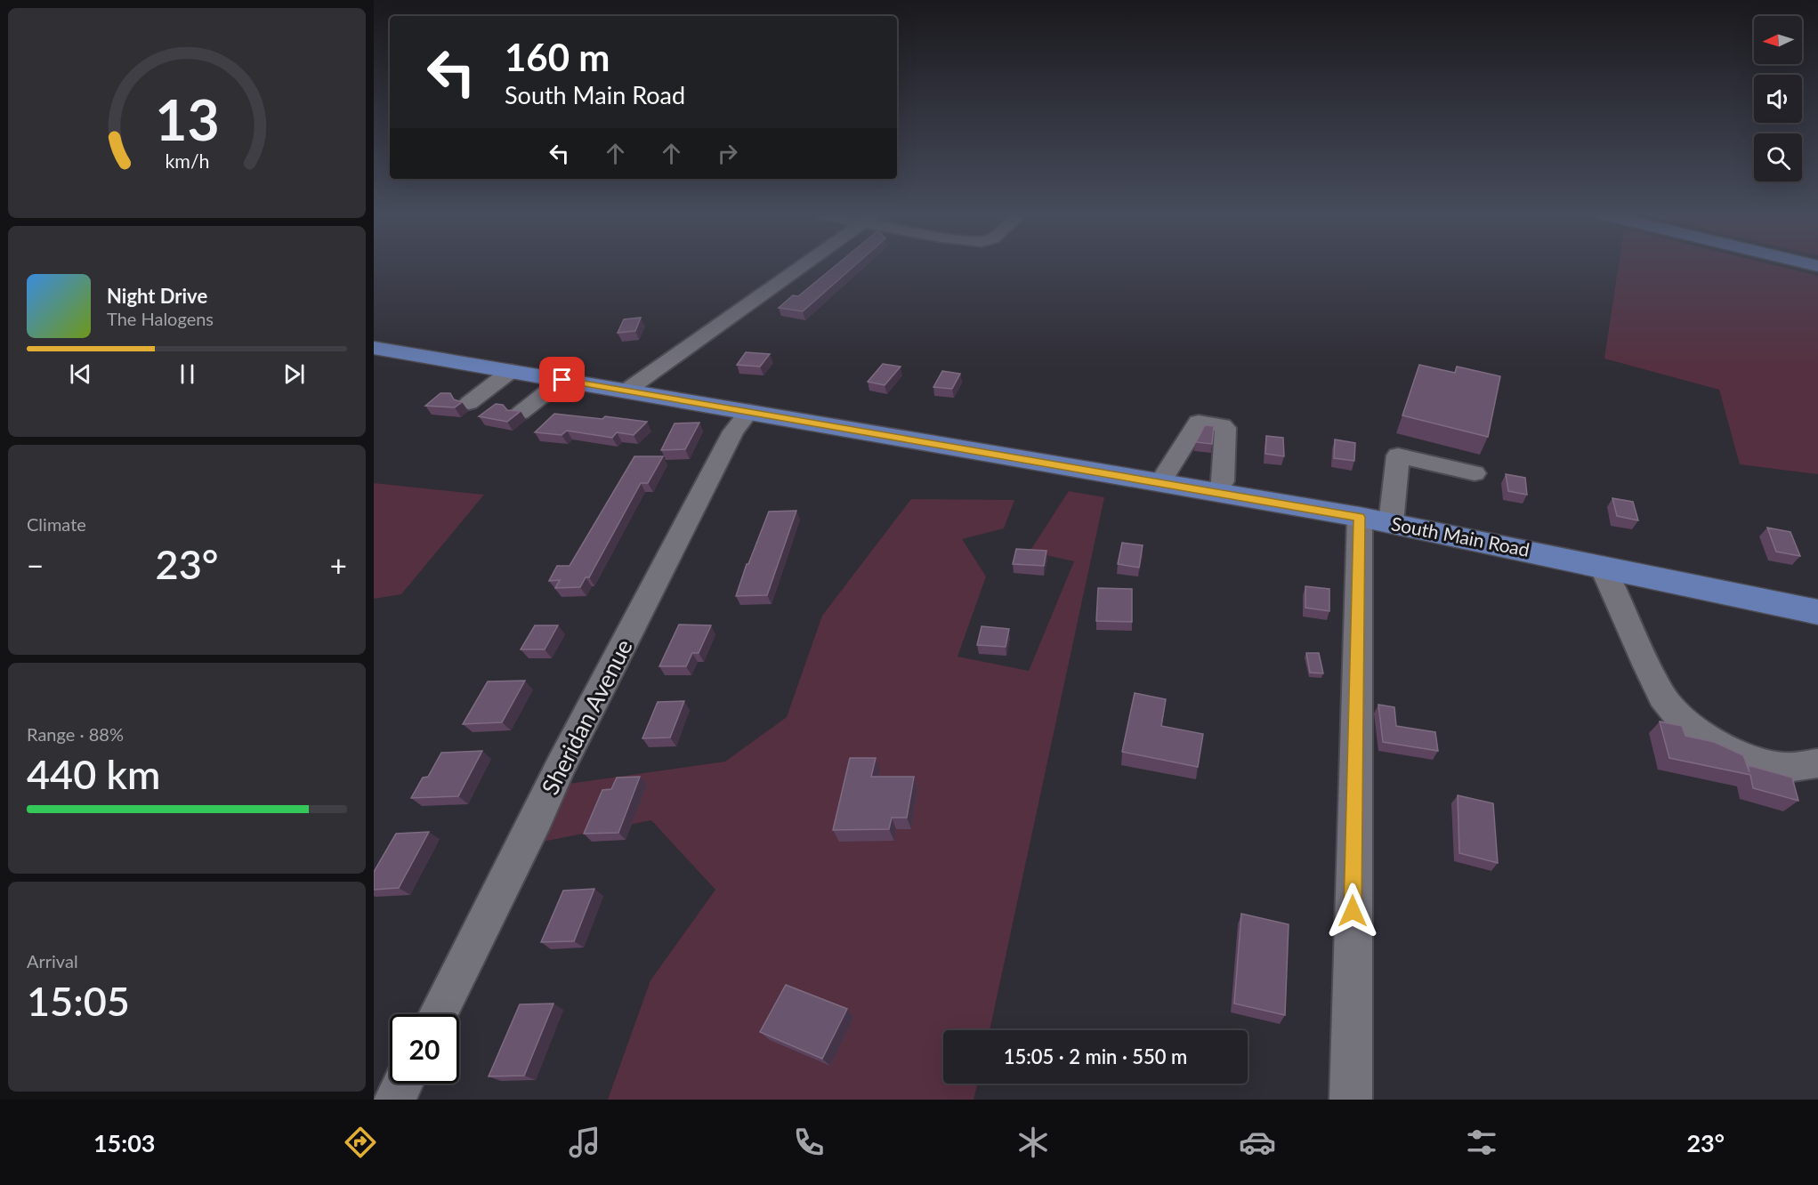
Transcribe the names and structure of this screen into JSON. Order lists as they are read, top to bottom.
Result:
{
  "streets": {
    "main road": ["South Main Road"],
    "street": ["Sheridan Avenue"]
  },
  "crossings": [
    ["South Main Road", "Sheridan Avenue"]
  ],
  "north": "left",
  "page": {
    "turn": ["160 m", "South Main Road"],
    "song": ["Night Drive", "The Halogens"],
    "tile": [
      "Climate",
      ["Range · 88%", "440 km"],
      ["Arrival", "15:05"]
    ],
    "heat": ["−", "23°", "+"],
    "limit": "20",
    "trip": "15:05 · 2 min · 550 m",
    "tabs": ["15:03", "23°"],
    "gauge": ["13", "km/h"]
  }
}
